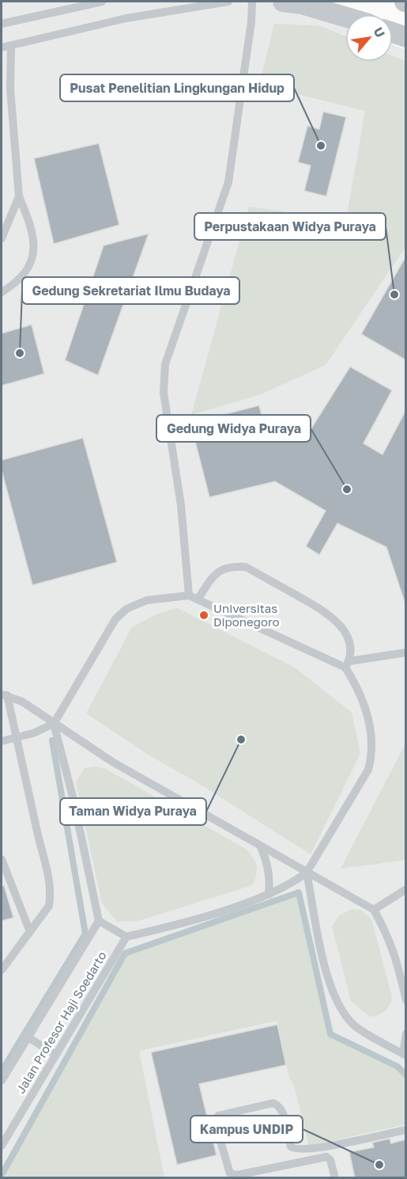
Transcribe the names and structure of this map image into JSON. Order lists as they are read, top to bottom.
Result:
{
  "streets": {
    "lane": ["Jalan Profesor Haji Soedarto"]
  },
  "places": [
    "Pusat Penelitian Lingkungan Hidup",
    "Perpustakaan Widya Puraya",
    "Gedung Sekretariat Ilmu Budaya",
    "Gedung Widya Puraya",
    "Universitas Diponegoro",
    "Taman Widya Puraya",
    "Kampus UNDIP"
  ],
  "north": "top right"
}
